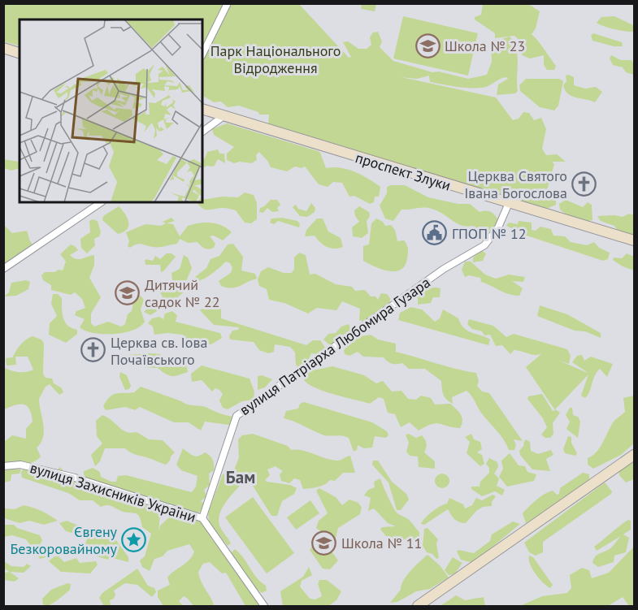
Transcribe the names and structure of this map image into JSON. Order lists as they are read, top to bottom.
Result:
{
  "streets": {
    "main road": ["проспект Злуки"],
    "street": ["вулиця Патріарха Любомира Гузара", "вулиця Захисників України"]
  },
  "crossings": [
    ["проспект Злуки", "вулиця Патріарха Любомира Гузара"],
    ["вулиця Патріарха Любомира Гузара", "вулиця Захисників України"]
  ],
  "districts": ["Бам"],
  "parks": ["Парк Національного Відродження"],
  "places": {
    "school or university": ["Школа № 23", "Дитячий садок № 22", "Школа № 11"],
    "church": ["Церква Святого Івана Богослова", "Церква св. Іова Почаївського"],
    "public building": ["ГПОП № 12"],
    "place": ["Євгену Безкоровайному"]
  }
}
